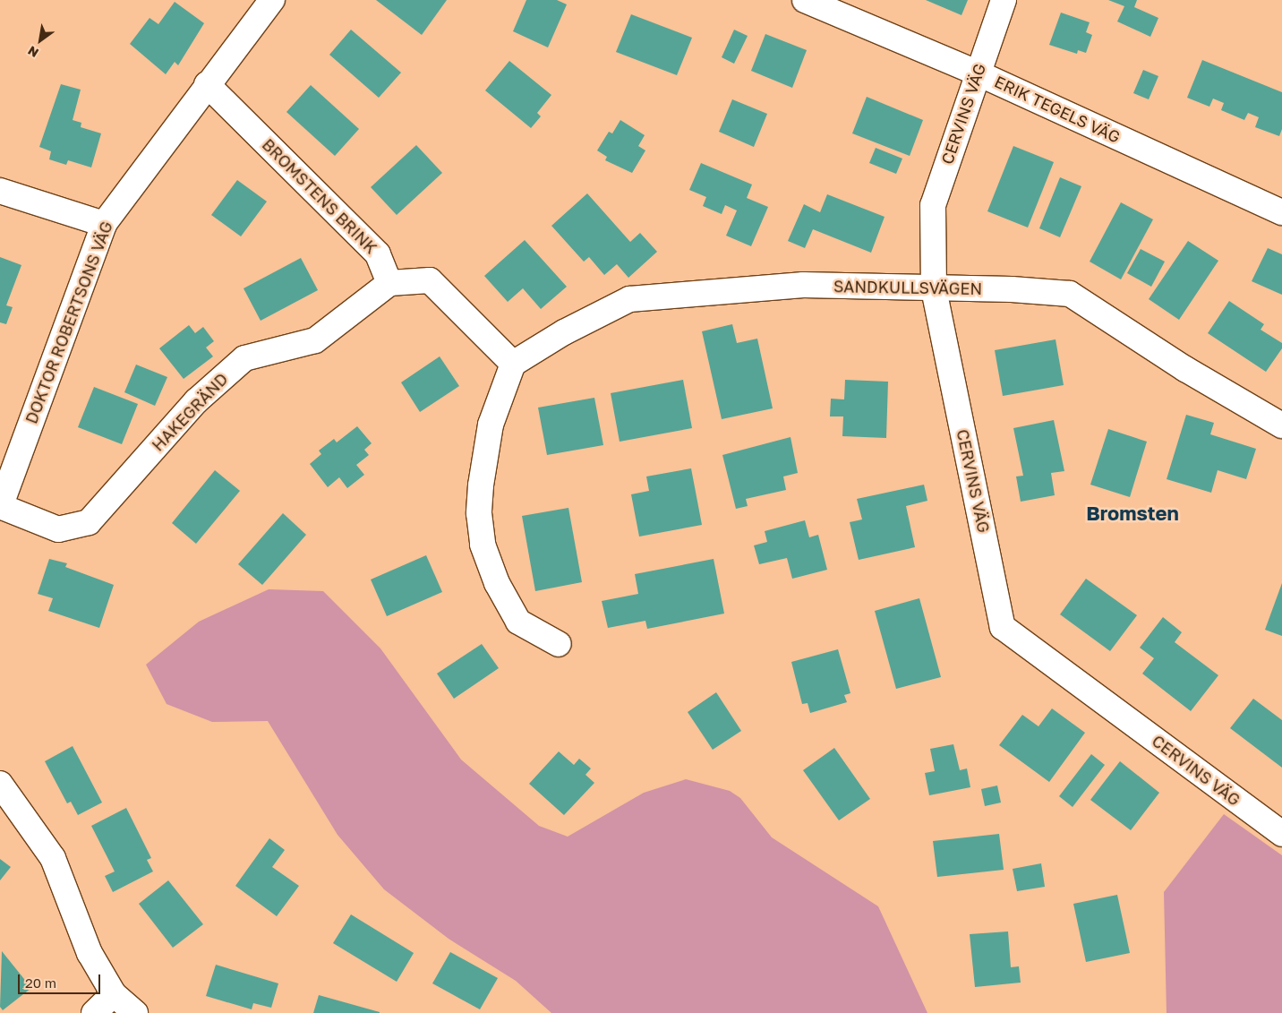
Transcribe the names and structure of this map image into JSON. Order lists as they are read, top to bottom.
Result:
{
  "streets": {
    "street": [
      "ERIK TEGELS VÄG",
      "CERVINS VÄG",
      "BROMSTENS BRINK",
      "SANDKULLSVÄGEN",
      "DOKTOR ROBERTSONS VÄG",
      "HAKEGRÄND"
    ]
  },
  "crossings": [
    ["ERIK TEGELS VÄG", "CERVINS VÄG"],
    ["CERVINS VÄG", "SANDKULLSVÄGEN"],
    ["BROMSTENS BRINK", "DOKTOR ROBERTSONS VÄG"],
    ["BROMSTENS BRINK", "HAKEGRÄND"],
    ["DOKTOR ROBERTSONS VÄG", "HAKEGRÄND"]
  ],
  "districts": ["Bromsten"],
  "scale_bar": "20 m",
  "north": "bottom left"
}
